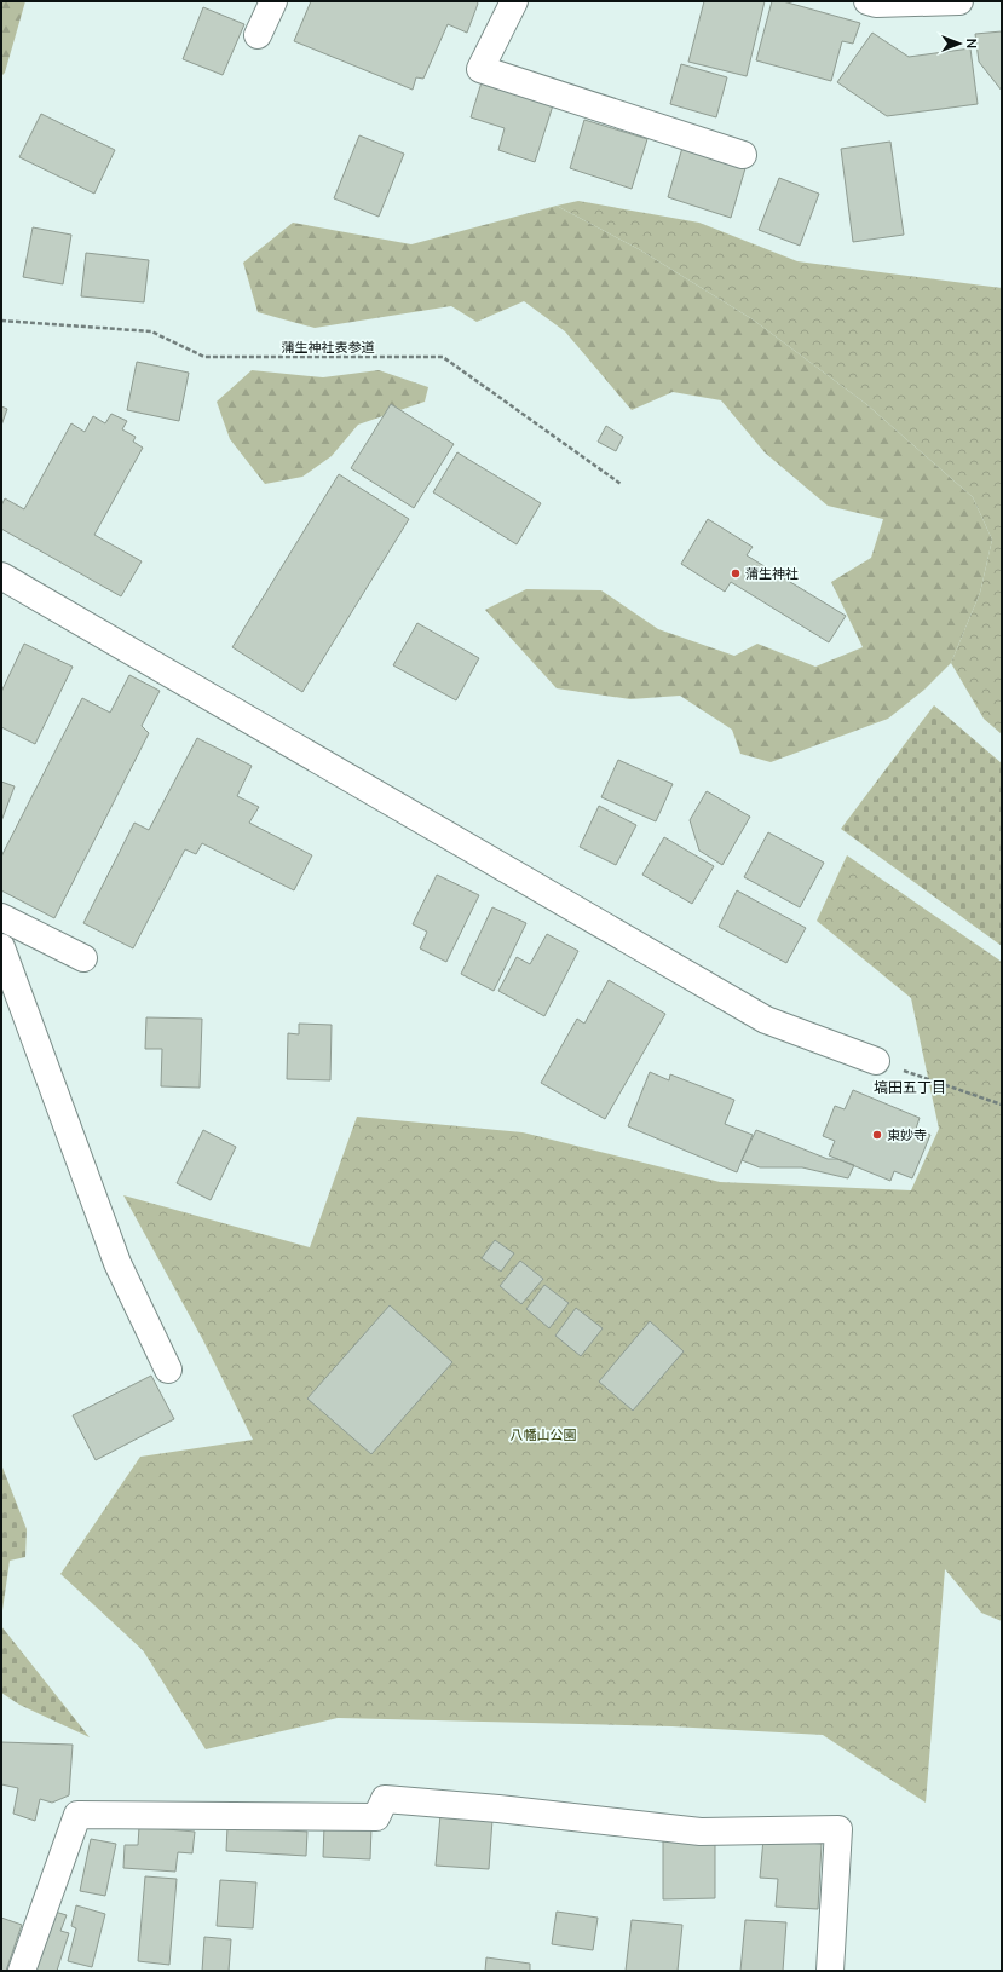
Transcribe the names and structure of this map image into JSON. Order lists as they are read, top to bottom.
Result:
{
  "streets": {
    "path": ["蒲生神社表参道"]
  },
  "districts": ["塙田五丁目"],
  "parks": ["八幡山公園"],
  "places": ["蒲生神社", "東妙寺"],
  "north": "right"
}
